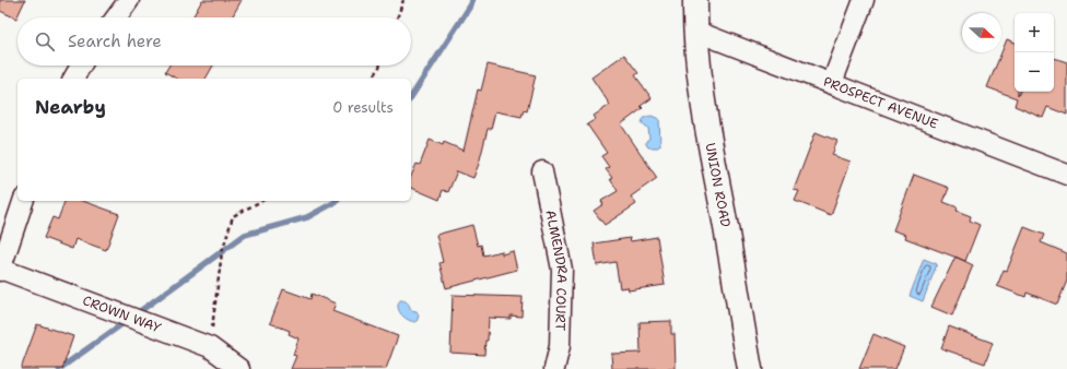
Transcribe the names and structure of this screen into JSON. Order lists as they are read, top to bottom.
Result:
{
  "streets": {
    "main road": ["UNION ROAD"],
    "street": ["PROSPECT AVENUE", "ALMENDRA COURT", "CROWN WAY"]
  },
  "crossings": [
    ["PROSPECT AVENUE", "UNION ROAD"]
  ],
  "north": "right",
  "page": {
    "map_buttons": ["+", "−"],
    "search": "Search here",
    "heading": ["Nearby", "0 results"]
  }
}
